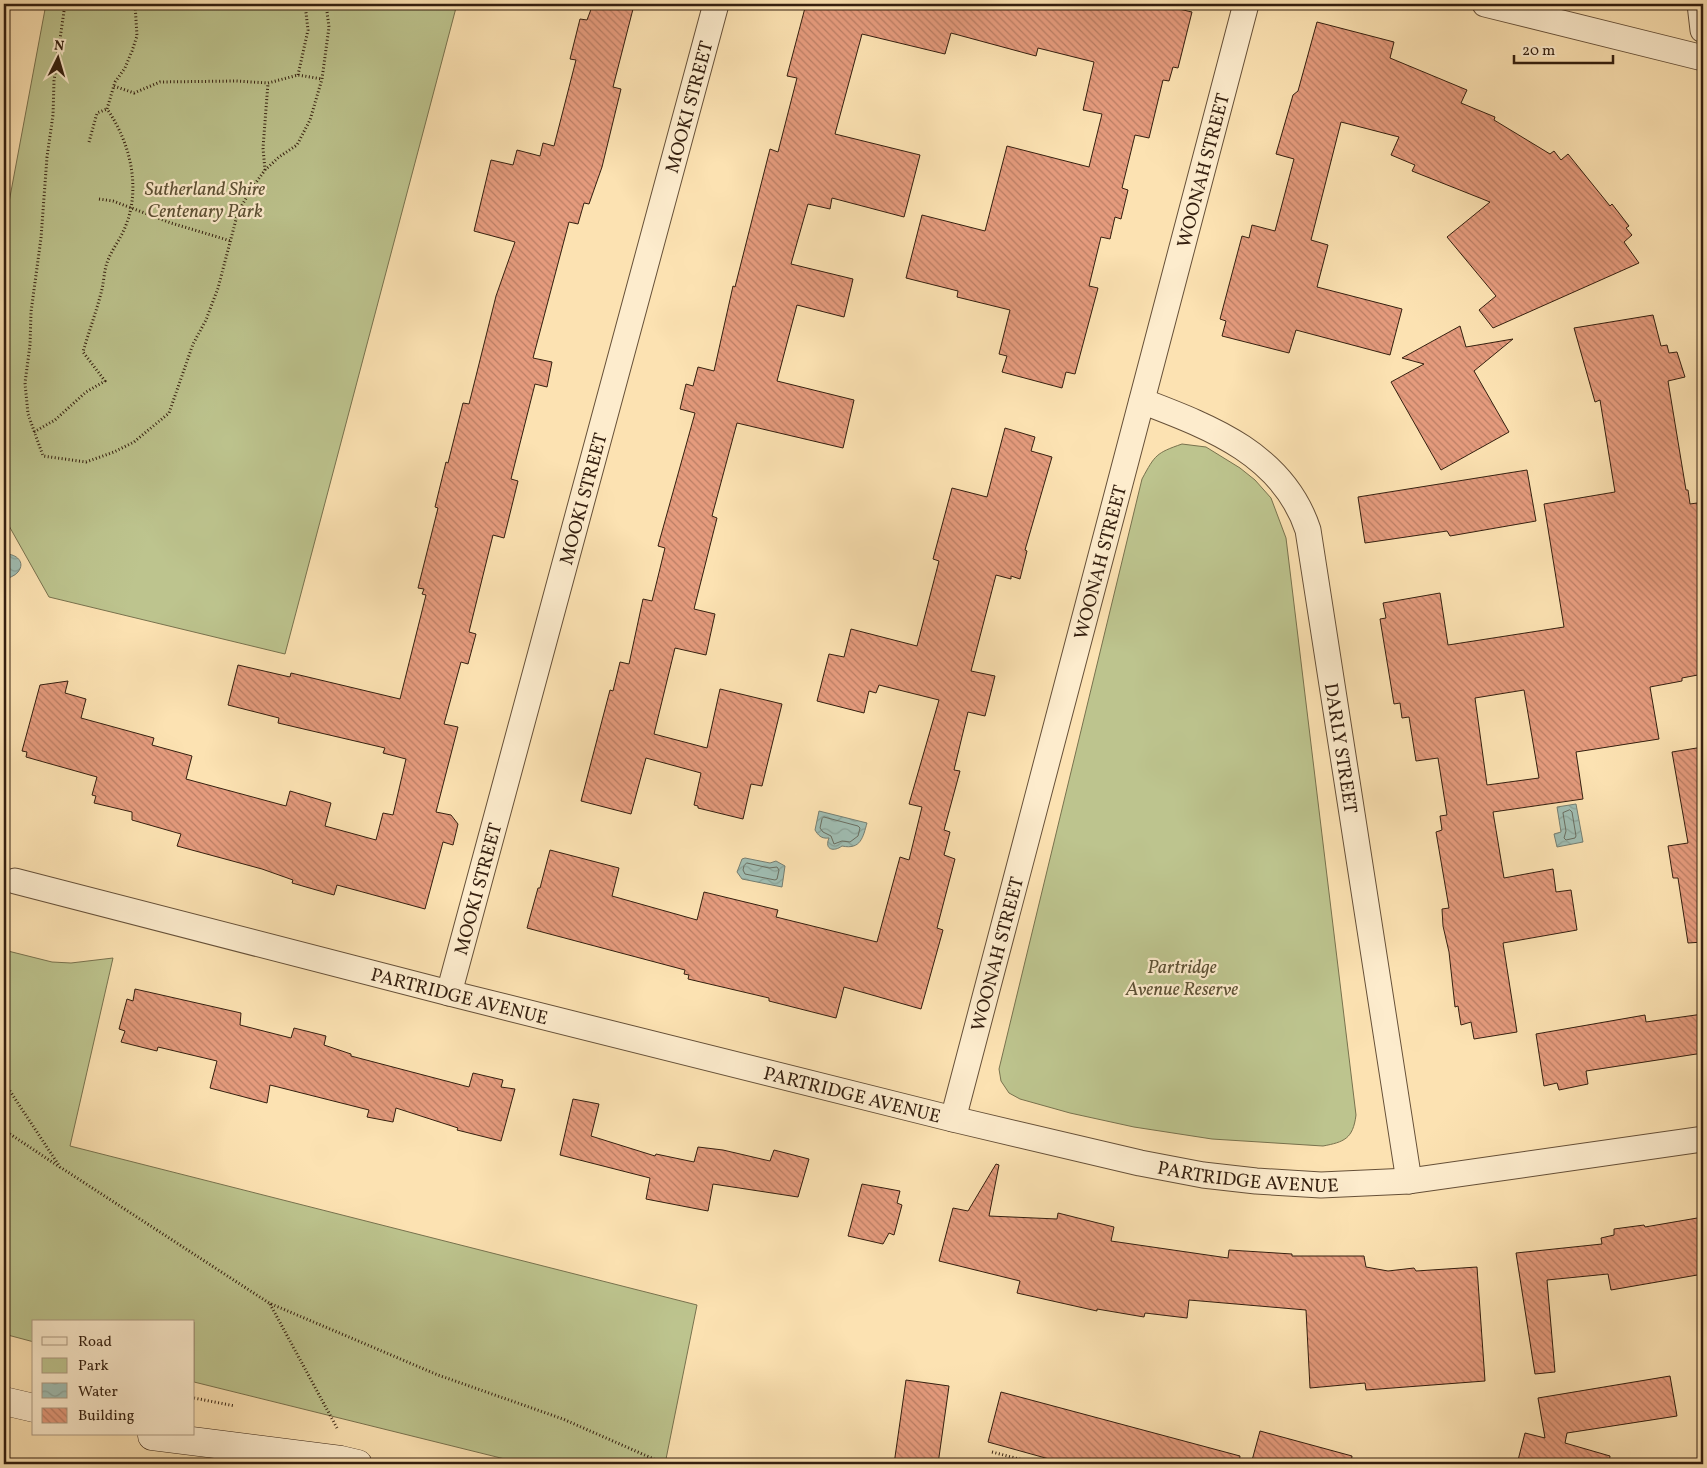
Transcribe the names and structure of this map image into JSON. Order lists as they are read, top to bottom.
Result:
{
  "streets": {
    "street": [
      "MOOKI STREET",
      "WOONAH STREET",
      "DARLY STREET",
      "PARTRIDGE AVENUE"
    ]
  },
  "crossings": [
    ["MOOKI STREET", "PARTRIDGE AVENUE"],
    ["WOONAH STREET", "DARLY STREET"],
    ["WOONAH STREET", "PARTRIDGE AVENUE"],
    ["DARLY STREET", "PARTRIDGE AVENUE"]
  ],
  "parks": ["Sutherland Shire Centenary Park", "Partridge Avenue Reserve"],
  "legend": [
    "Road",
    "Park",
    "Water",
    "Building"
  ],
  "scale_bar": "20 m",
  "north": "top"
}
